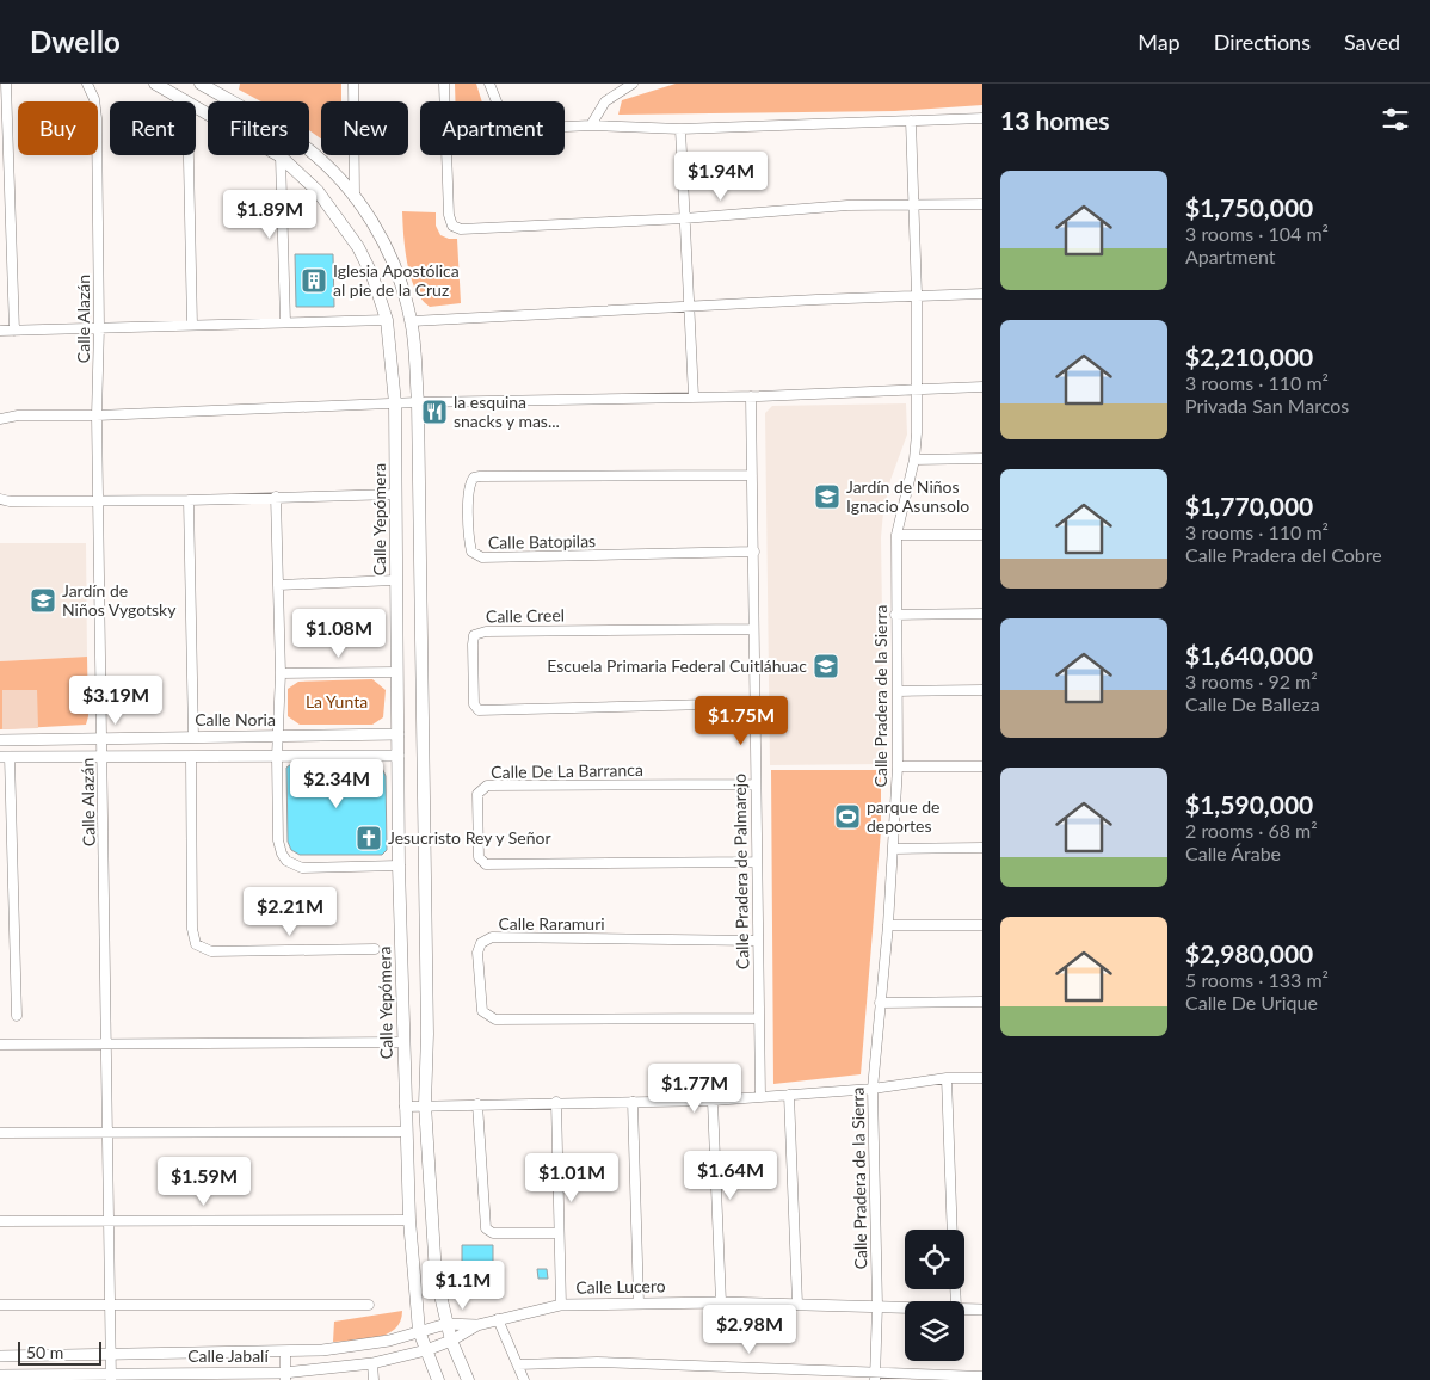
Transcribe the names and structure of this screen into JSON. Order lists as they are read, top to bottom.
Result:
{
  "streets": {
    "main road": ["Calle Yepómera"],
    "street": [
      "Calle Alazán",
      "Calle Batopilas",
      "Calle Creel",
      "Calle Pradera de la Sierra",
      "Calle Noria",
      "Calle De La Barranca",
      "Calle Pradera de Palmarejo",
      "Calle Raramuri",
      "Calle Lucero",
      "Calle Jabalí"
    ]
  },
  "crossings": [
    ["Calle Alazán", "Calle Noria"],
    ["Calle Alazán", "Calle Jabalí"],
    ["Calle Yepómera", "Calle Noria"],
    ["Calle Yepómera", "Calle Jabalí"],
    ["Calle Batopilas", "Calle Pradera de Palmarejo"],
    ["Calle Creel", "Calle Pradera de Palmarejo"],
    ["Calle Pradera de la Sierra", "Calle Lucero"],
    ["Calle De La Barranca", "Calle Pradera de Palmarejo"],
    ["Calle Pradera de Palmarejo", "Calle Raramuri"],
    ["Calle Lucero", "Calle Jabalí"]
  ],
  "parks": ["La Yunta"],
  "places": {
    "building": ["Iglesia Apostólica al pie de la Cruz"],
    "restaurant": ["la esquina snacks y mas..."],
    "school or university": ["Jardín de Niños Ignacio Asunsolo", "Jardín de Niños Vygotsky", "Escuela Primaria Federal Cuitláhuac"],
    "sports": ["parque de deportes"],
    "church": ["Jesucristo Rey y Señor"]
  },
  "scale_bar": "50 m",
  "page": {
    "header": "Dwello",
    "nav": ["Map", "Directions", "Saved"],
    "heading": "13 homes",
    "chip": [
      "Buy",
      "Rent",
      "Filters",
      "New",
      "Apartment"
    ],
    "price": [
      "$1.94M",
      "$1.89M",
      "$1.08M",
      "$3.19M",
      "$1.75M",
      "$2.34M",
      "$2.21M",
      "$1.77M",
      "$1.64M",
      "$1.01M",
      "$1.59M",
      "$1.1M",
      "$2.98M"
    ],
    "list": [
      {
        "name": "$1,750,000",
        "note": "3 rooms · 104 m² · Apartment"
      },
      {
        "name": "$2,210,000",
        "note": "3 rooms · 110 m² · Privada San Marcos"
      },
      {
        "name": "$1,770,000",
        "note": "3 rooms · 110 m² · Calle Pradera del Cobre"
      },
      {
        "name": "$1,640,000",
        "note": "3 rooms · 92 m² · Calle De Balleza"
      },
      {
        "name": "$1,590,000",
        "note": "2 rooms · 68 m² · Calle Árabe"
      },
      {
        "name": "$2,980,000",
        "note": "5 rooms · 133 m² · Calle De Urique"
      }
    ],
    "scale": "50 m"
  }
}
